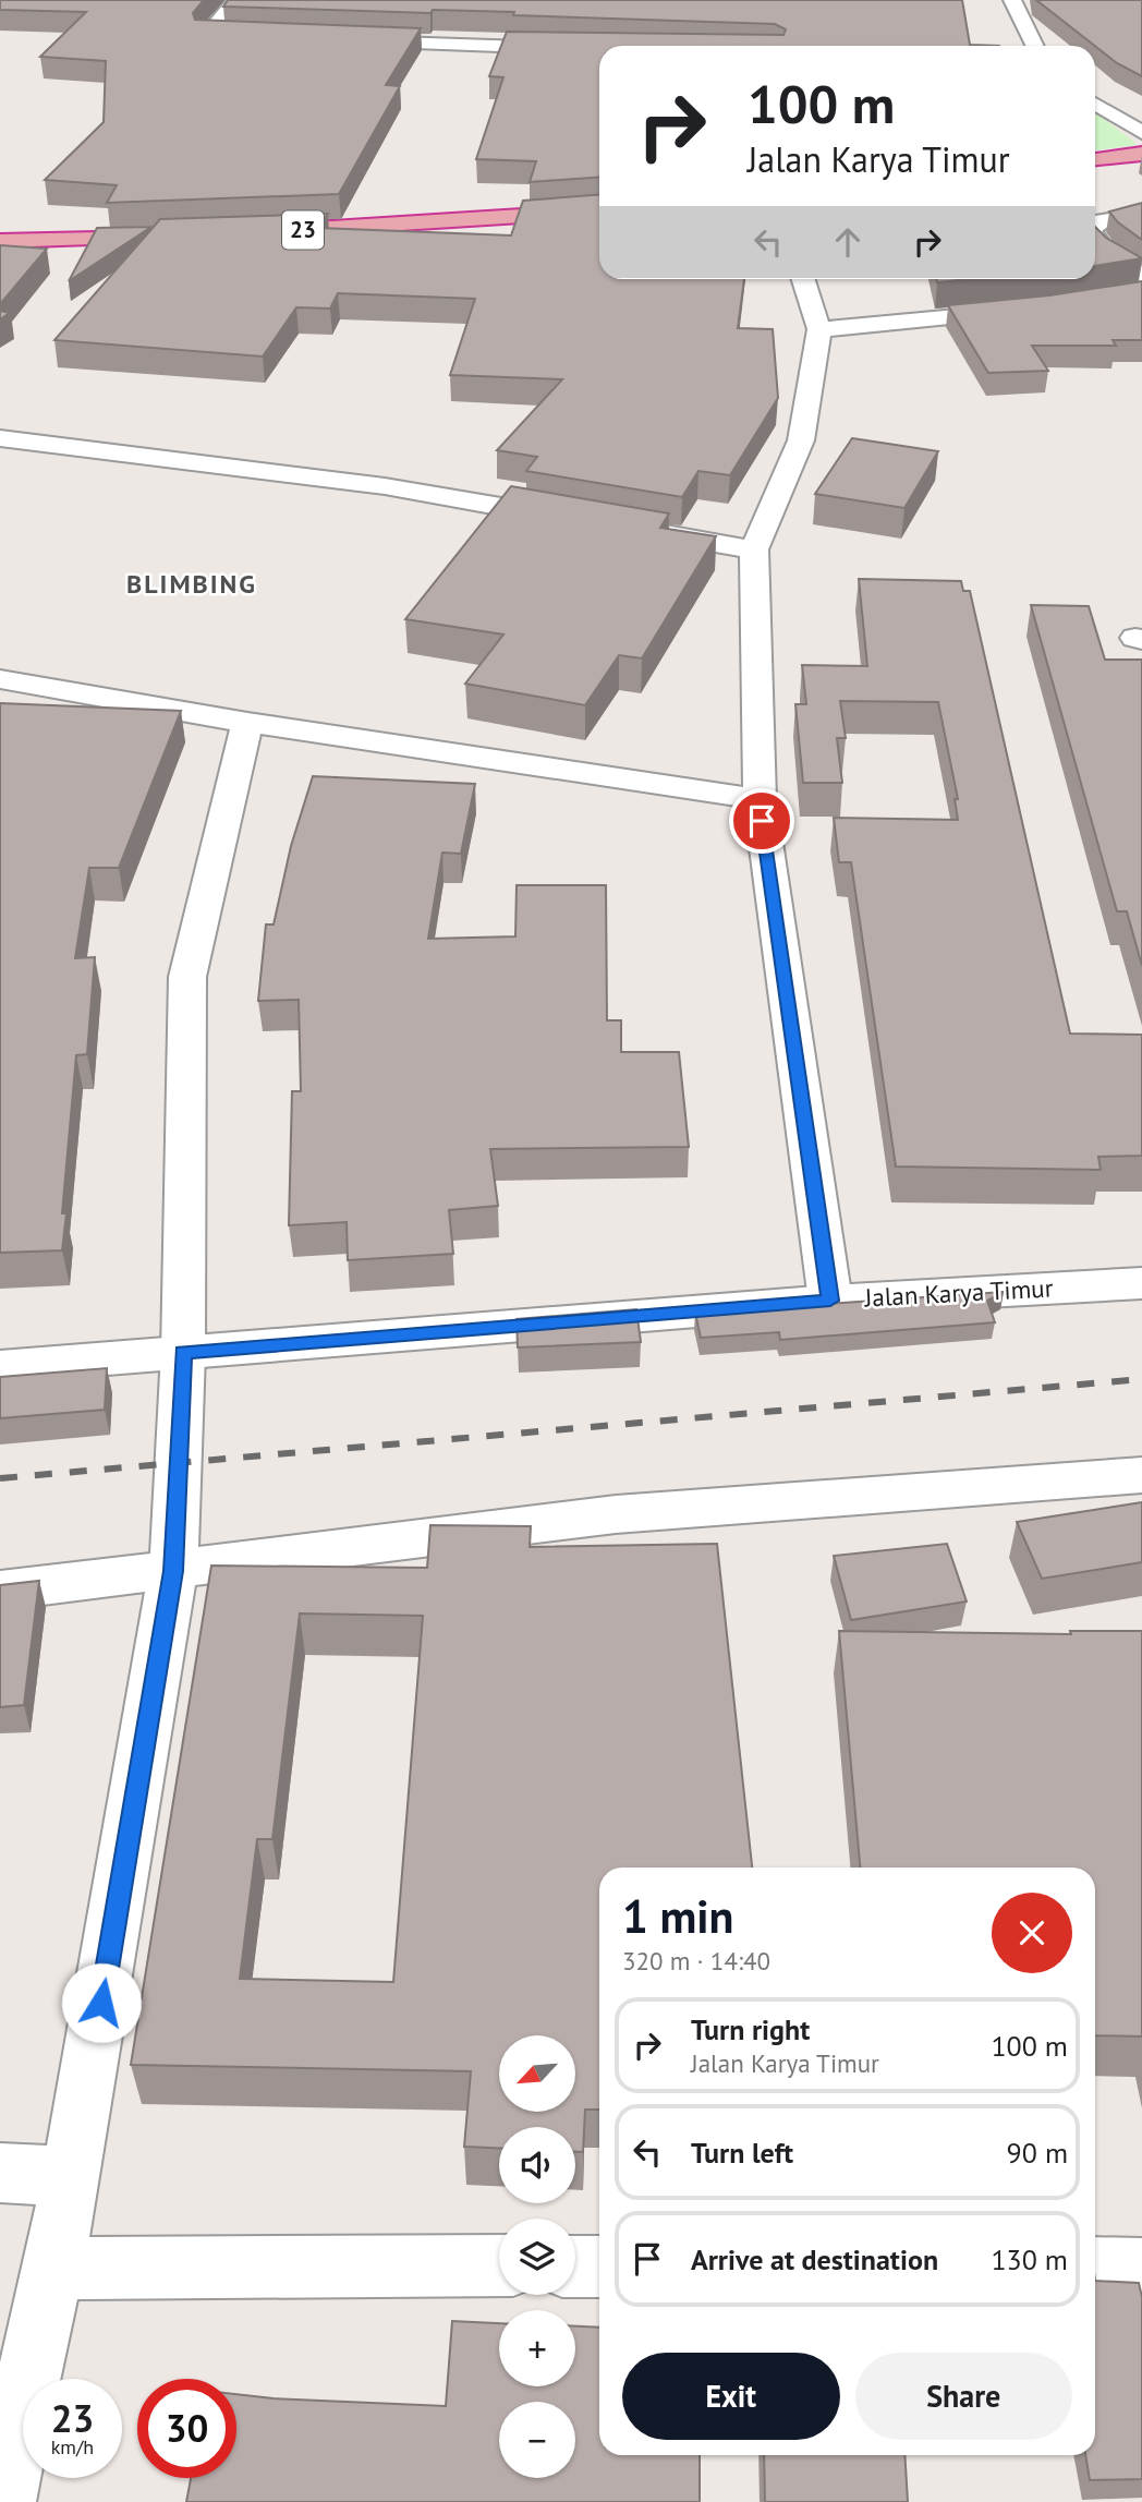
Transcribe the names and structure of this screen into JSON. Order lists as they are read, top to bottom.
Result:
{
  "streets": {
    "highway": ["23"],
    "street": ["Jalan Karya Timur"]
  },
  "districts": ["BLIMBING"],
  "north": "bottom left",
  "page": {
    "turn": ["100 m", "Jalan Karya Timur"],
    "heading": ["1 min", "320 m · 14:40"],
    "list": [
      {
        "name": "Turn right",
        "note": "Jalan Karya Timur",
        "value": "100 m"
      },
      {
        "name": "Turn left",
        "value": "90 m"
      },
      {
        "name": "Arrive at destination",
        "value": "130 m"
      }
    ],
    "map_buttons": ["+", "−"],
    "buttons": ["Exit", "Share"],
    "speed": "23 km/h",
    "limit": "30"
  }
}
